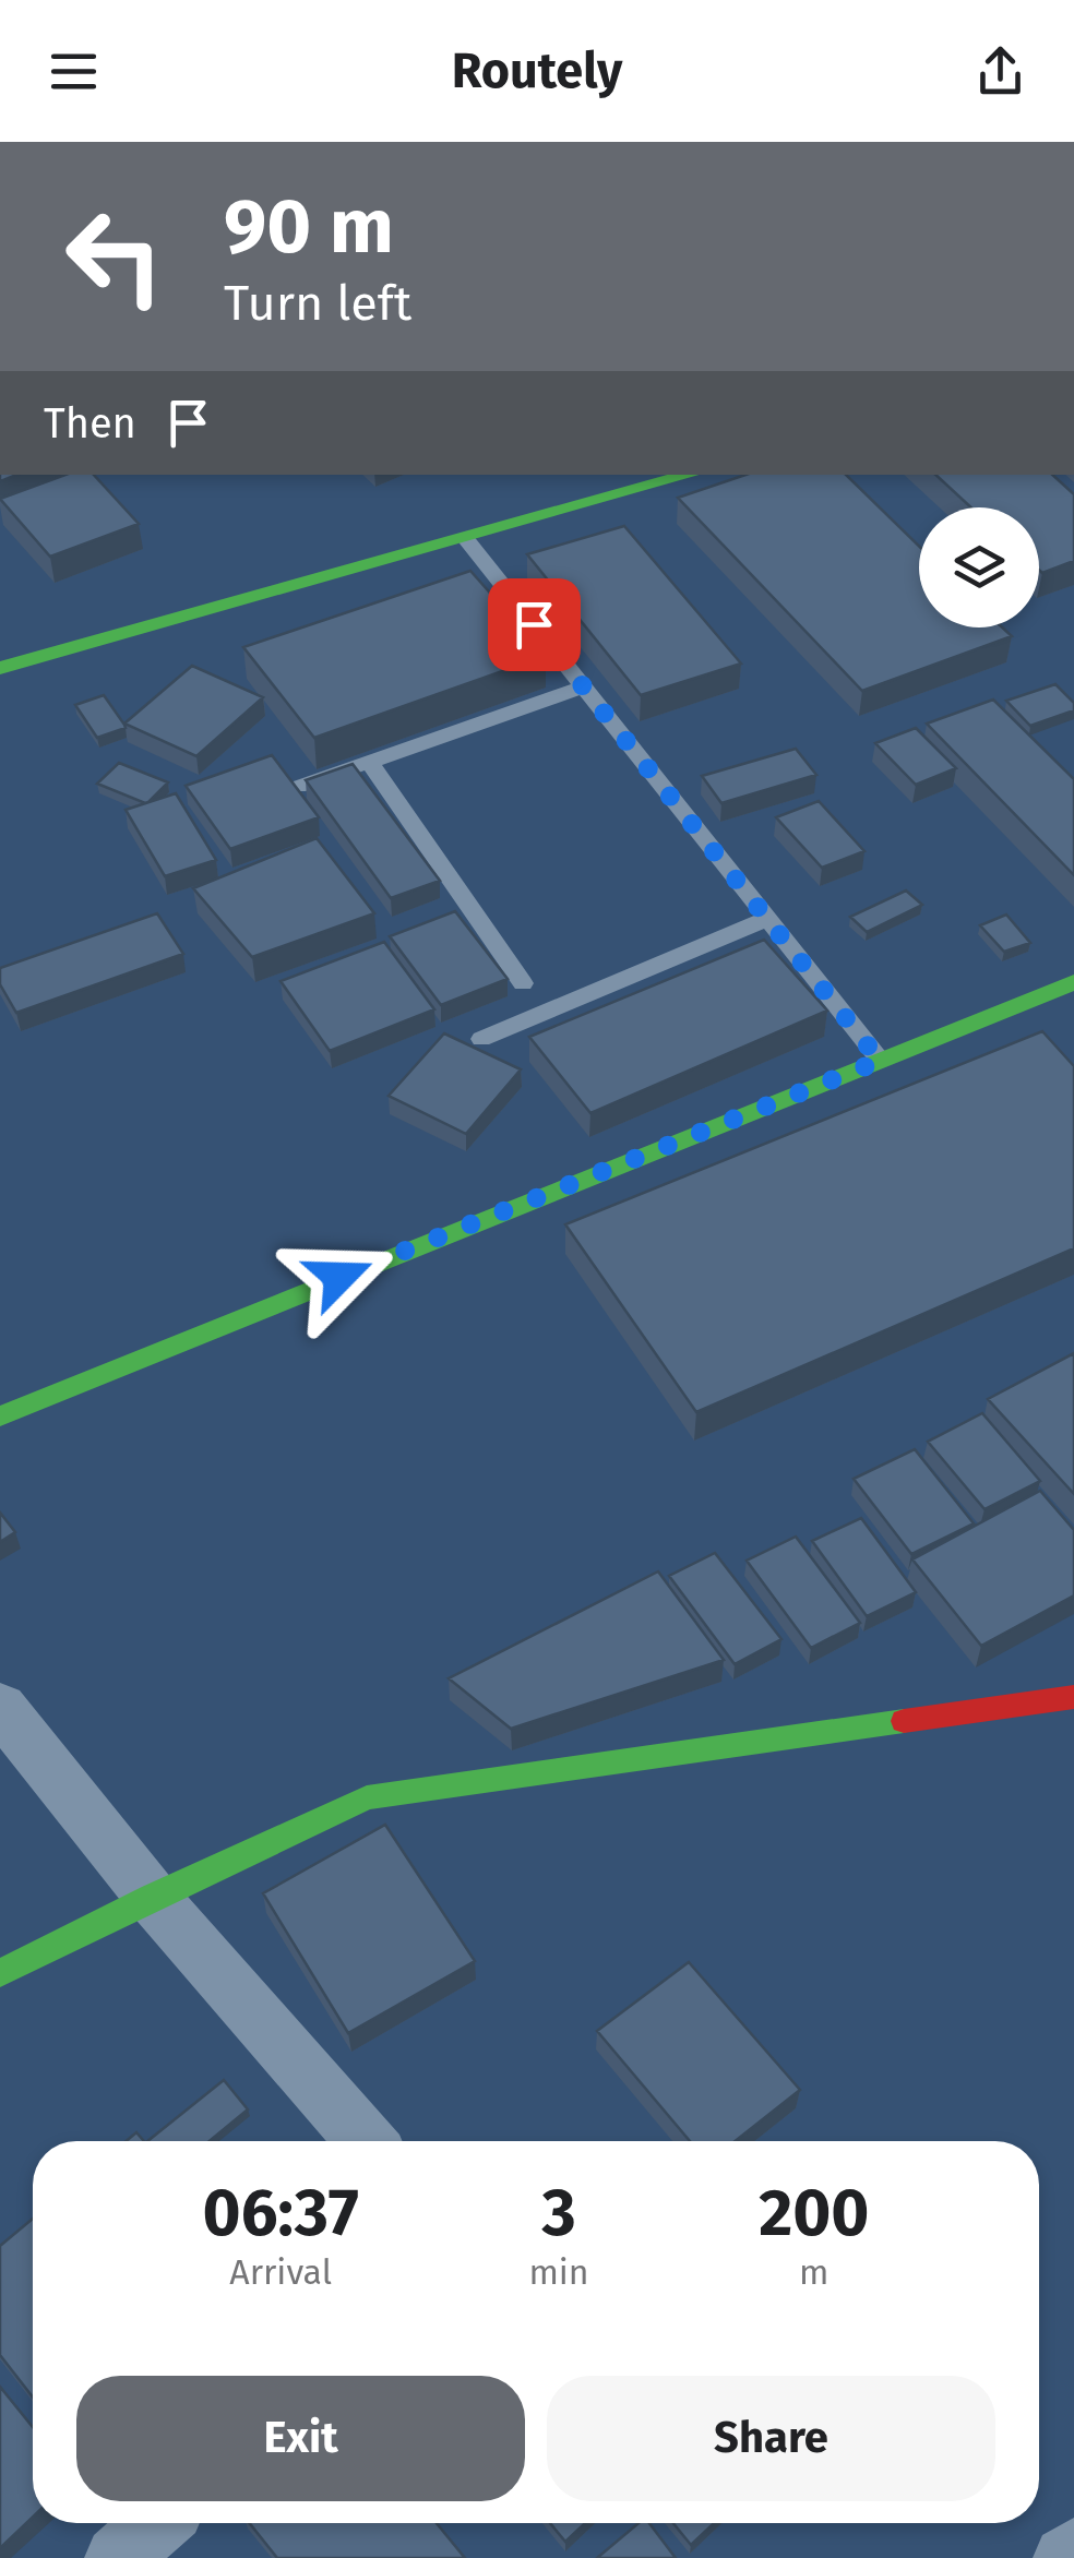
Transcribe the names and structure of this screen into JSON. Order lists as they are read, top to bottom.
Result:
{
  "page": {
    "header": "Routely",
    "turn": ["90 m", "Turn left"],
    "then": "Then",
    "eta": [
      "06:37",
      "Arrival",
      "3",
      "min",
      "200",
      "m"
    ],
    "buttons": ["Exit", "Share"]
  }
}
